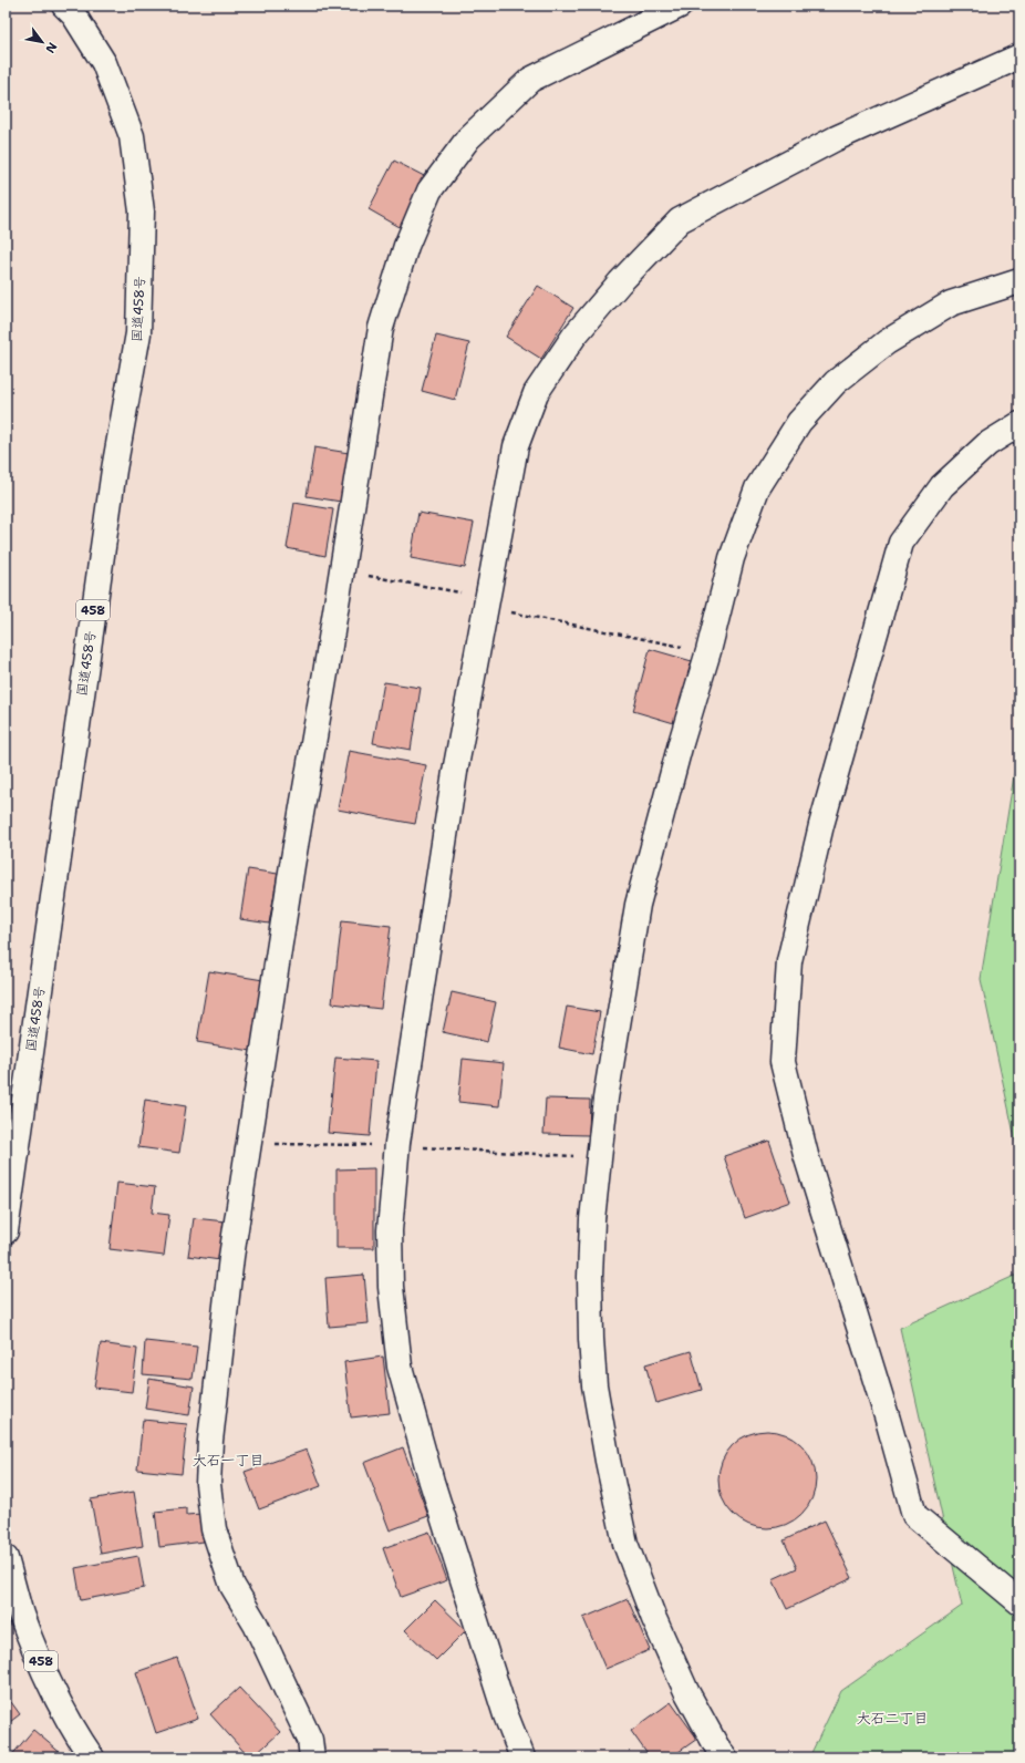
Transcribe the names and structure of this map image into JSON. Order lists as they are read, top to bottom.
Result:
{
  "streets": {
    "main road": ["国道458号", "458"]
  },
  "districts": ["大石一丁目", "大石二丁目"],
  "north": "bottom right"
}
